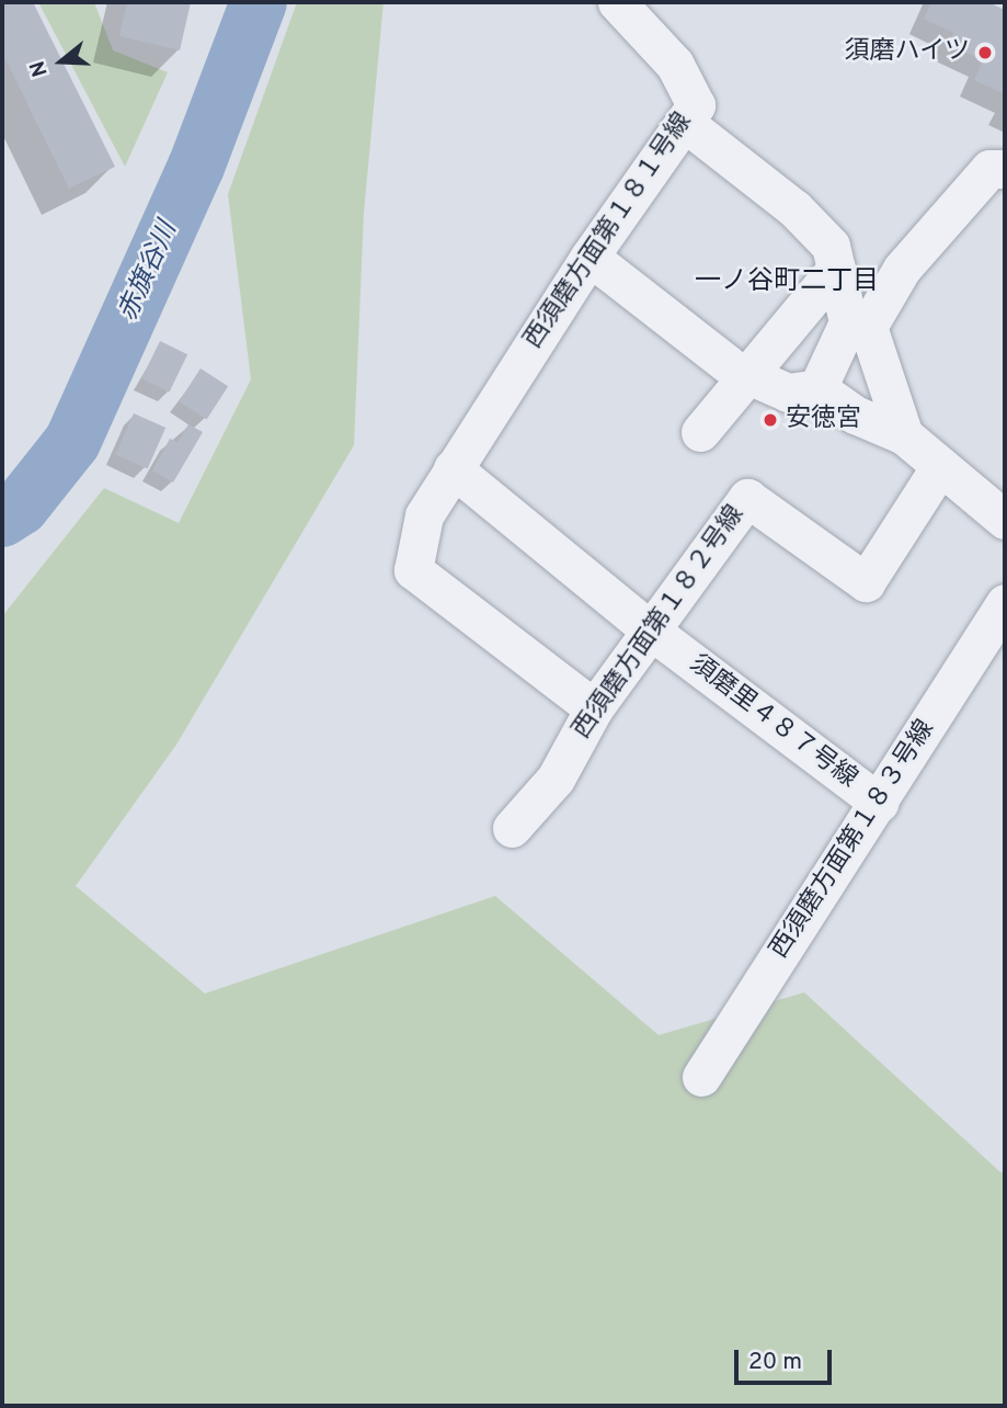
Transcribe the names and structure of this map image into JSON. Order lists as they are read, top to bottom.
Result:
{
  "streets": {
    "street": [
      "西須磨方面第１８１号線",
      "西須磨方面第１８２号線",
      "須磨里４８７号線",
      "西須磨方面第１８３号線"
    ]
  },
  "crossings": [
    ["西須磨方面第１８１号線", "西須磨方面第１８２号線"],
    ["西須磨方面第１８１号線", "須磨里４８７号線"],
    ["西須磨方面第１８２号線", "須磨里４８７号線"],
    ["須磨里４８７号線", "西須磨方面第１８３号線"]
  ],
  "districts": ["一ノ谷町二丁目"],
  "water": ["赤旗谷川"],
  "places": ["須磨ハイツ", "安徳宮"],
  "scale_bar": "20 m",
  "north": "left"
}
